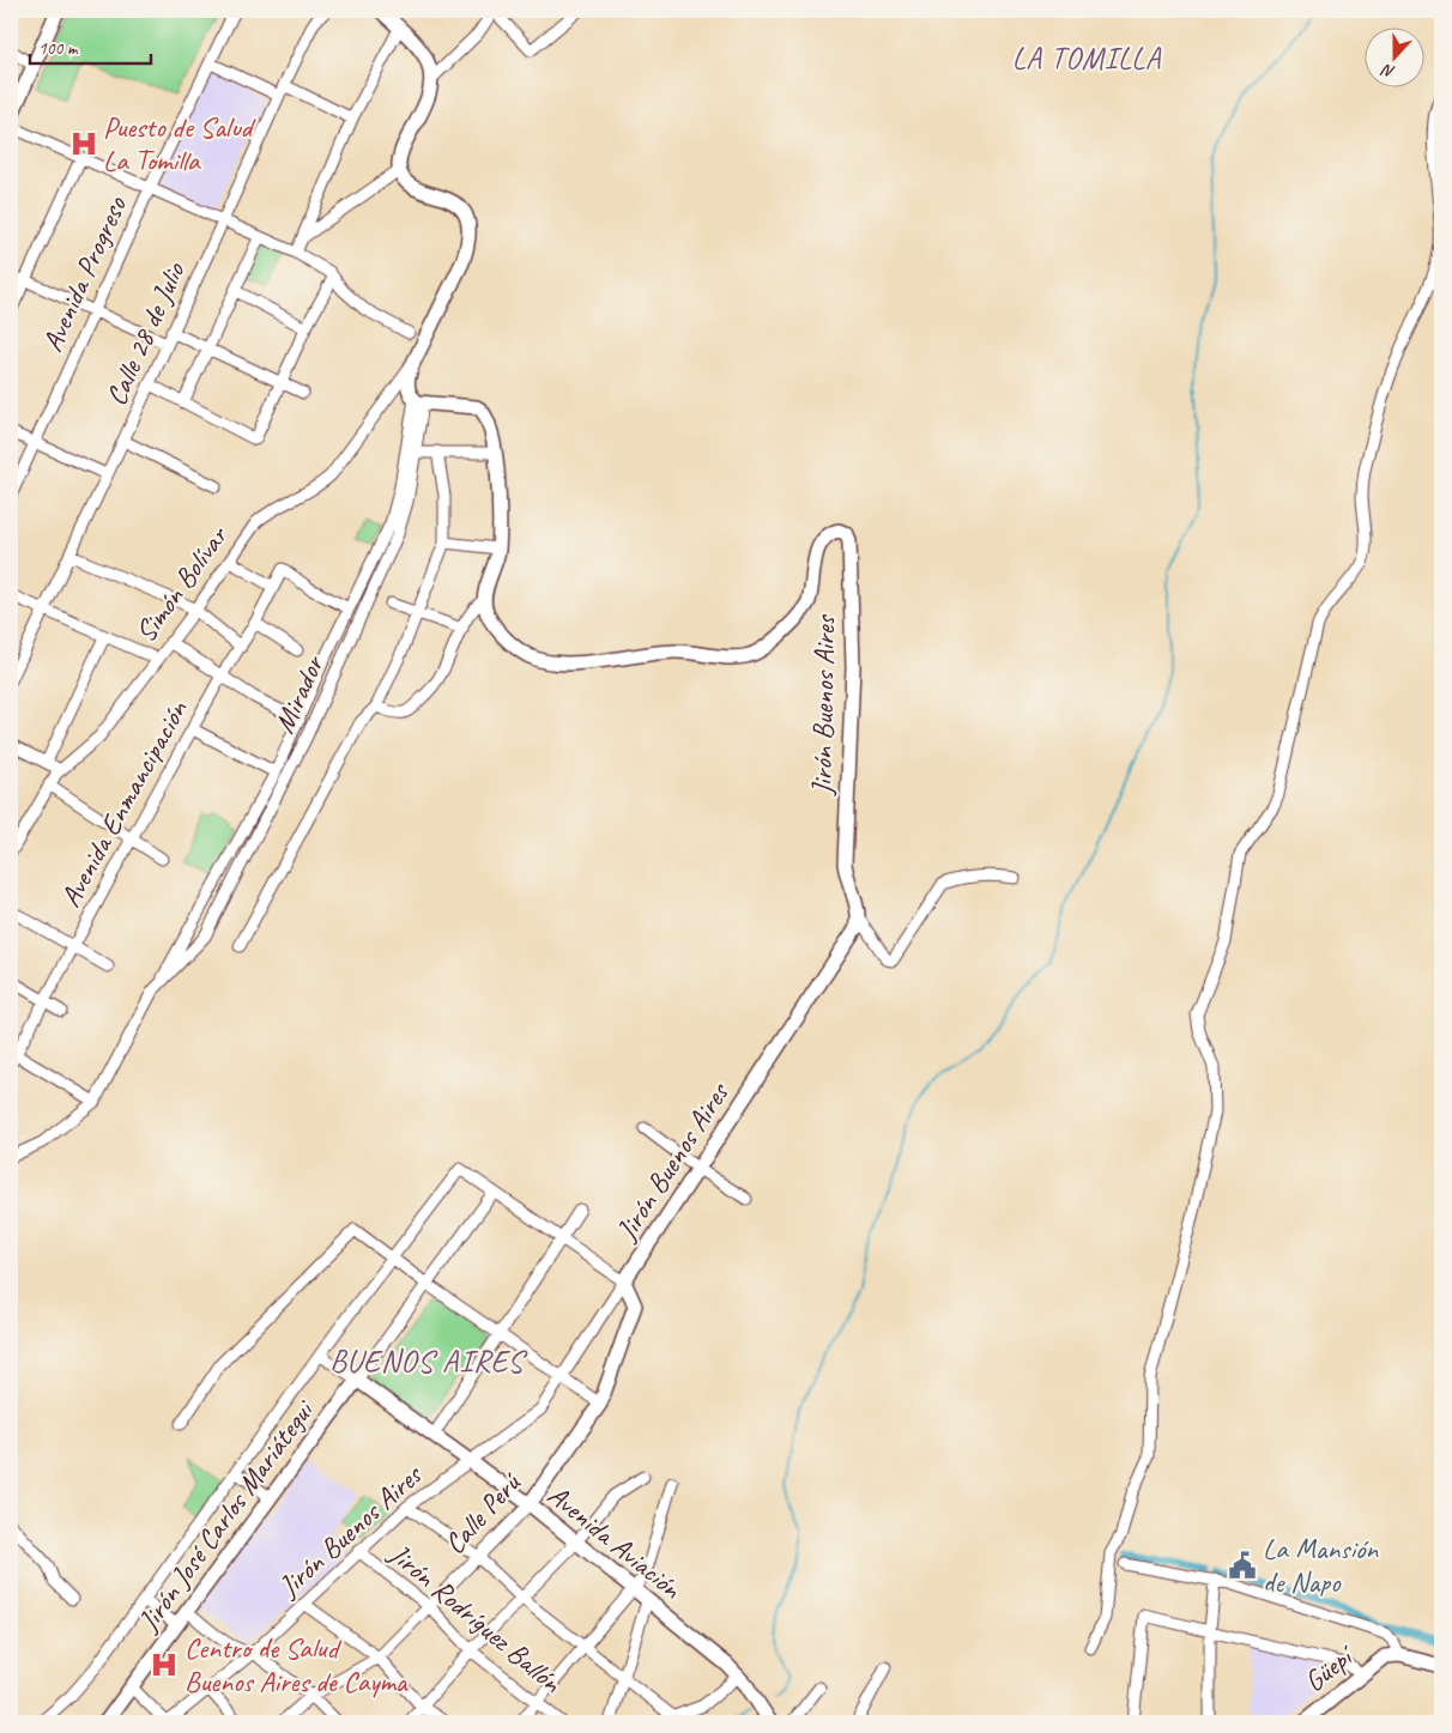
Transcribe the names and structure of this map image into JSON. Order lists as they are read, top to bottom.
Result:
{
  "streets": {
    "street": [
      "Avenida Progreso",
      "Calle 28 de Julio",
      "Simón Bolívar",
      "Mirador",
      "Jirón Buenos Aires",
      "Avenida Enmancipación",
      "Calle Perú",
      "Jirón José Carlos Mariátegui",
      "Avenida Aviación",
      "Jirón Rodríguez Ballón",
      "Güepí"
    ]
  },
  "crossings": [
    ["Mirador", "Avenida Enmancipación"],
    ["Jirón Buenos Aires", "Calle Perú"],
    ["Jirón Buenos Aires", "Avenida Aviación"],
    ["Jirón Buenos Aires", "Jirón Rodríguez Ballón"],
    ["Calle Perú", "Avenida Aviación"],
    ["Calle Perú", "Jirón Rodríguez Ballón"],
    ["Jirón José Carlos Mariátegui", "Avenida Aviación"]
  ],
  "districts": ["LA TOMILLA", "BUENOS AIRES"],
  "places": {
    "hospital": ["Puesto de Salud La Tomilla", "Centro de Salud Buenos Aires de Cayma"],
    "public building": ["La Mansión de Napo"]
  },
  "scale_bar": "100 m",
  "north": "bottom"
}
